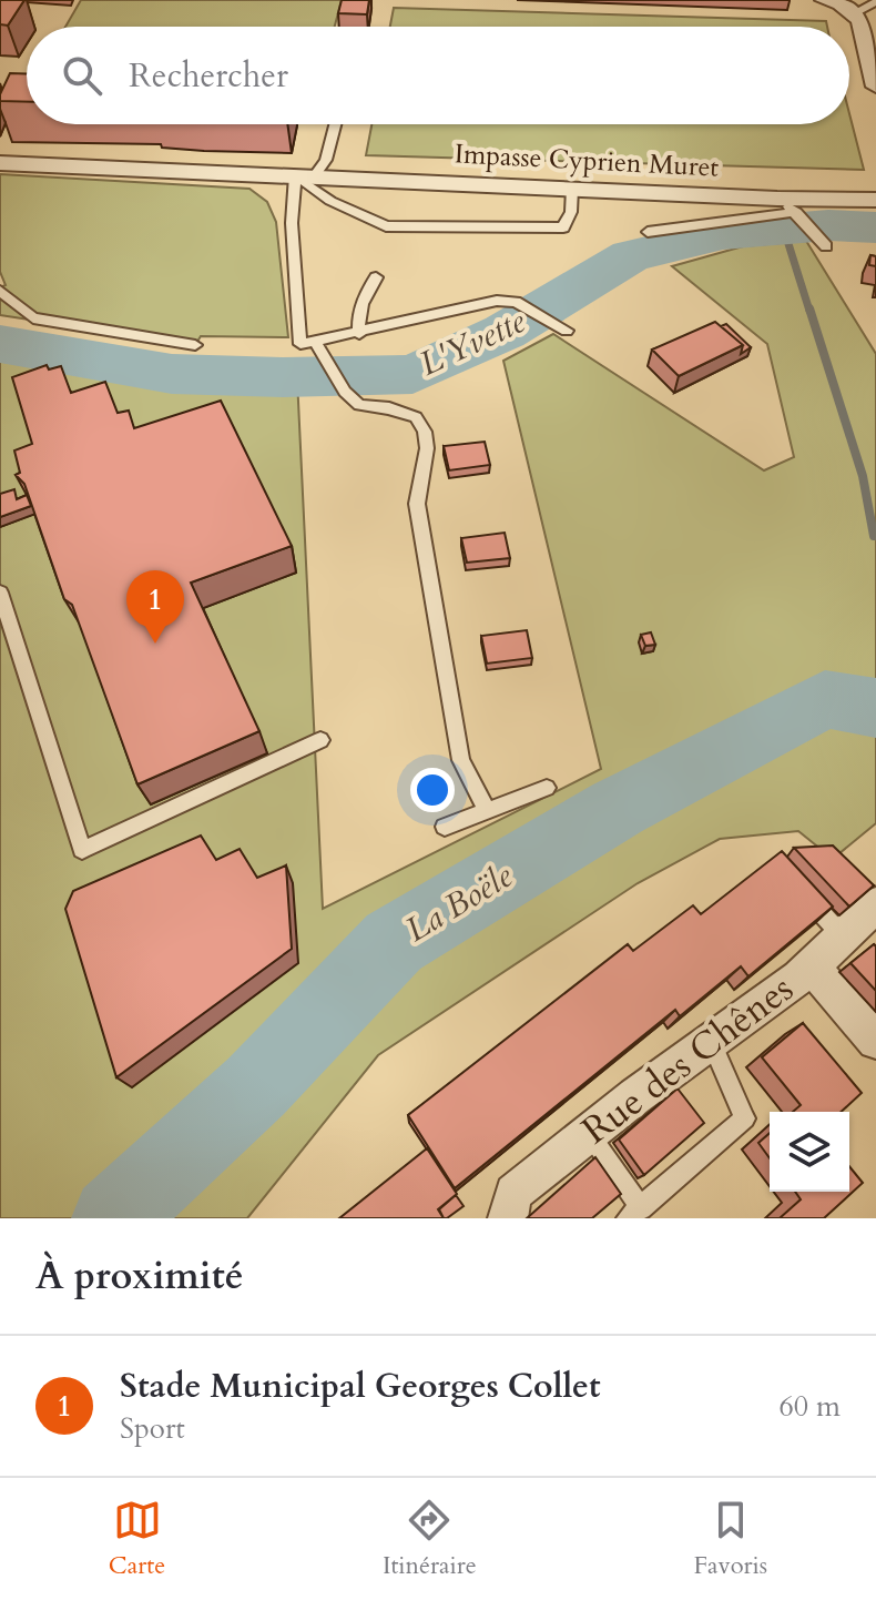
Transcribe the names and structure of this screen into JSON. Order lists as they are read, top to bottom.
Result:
{
  "streets": {
    "street": ["Impasse Cyprien Muret", "Rue des Chênes"]
  },
  "water": ["L'Yvette", "La Boële"],
  "page": {
    "search": "Rechercher",
    "pins": "1",
    "heading": "À proximité",
    "list": [
      {
        "mark": "1",
        "name": "Stade Municipal Georges Collet",
        "note": "Sport",
        "value": "60 m"
      }
    ],
    "nav": ["Carte", "Itinéraire", "Favoris"]
  }
}
